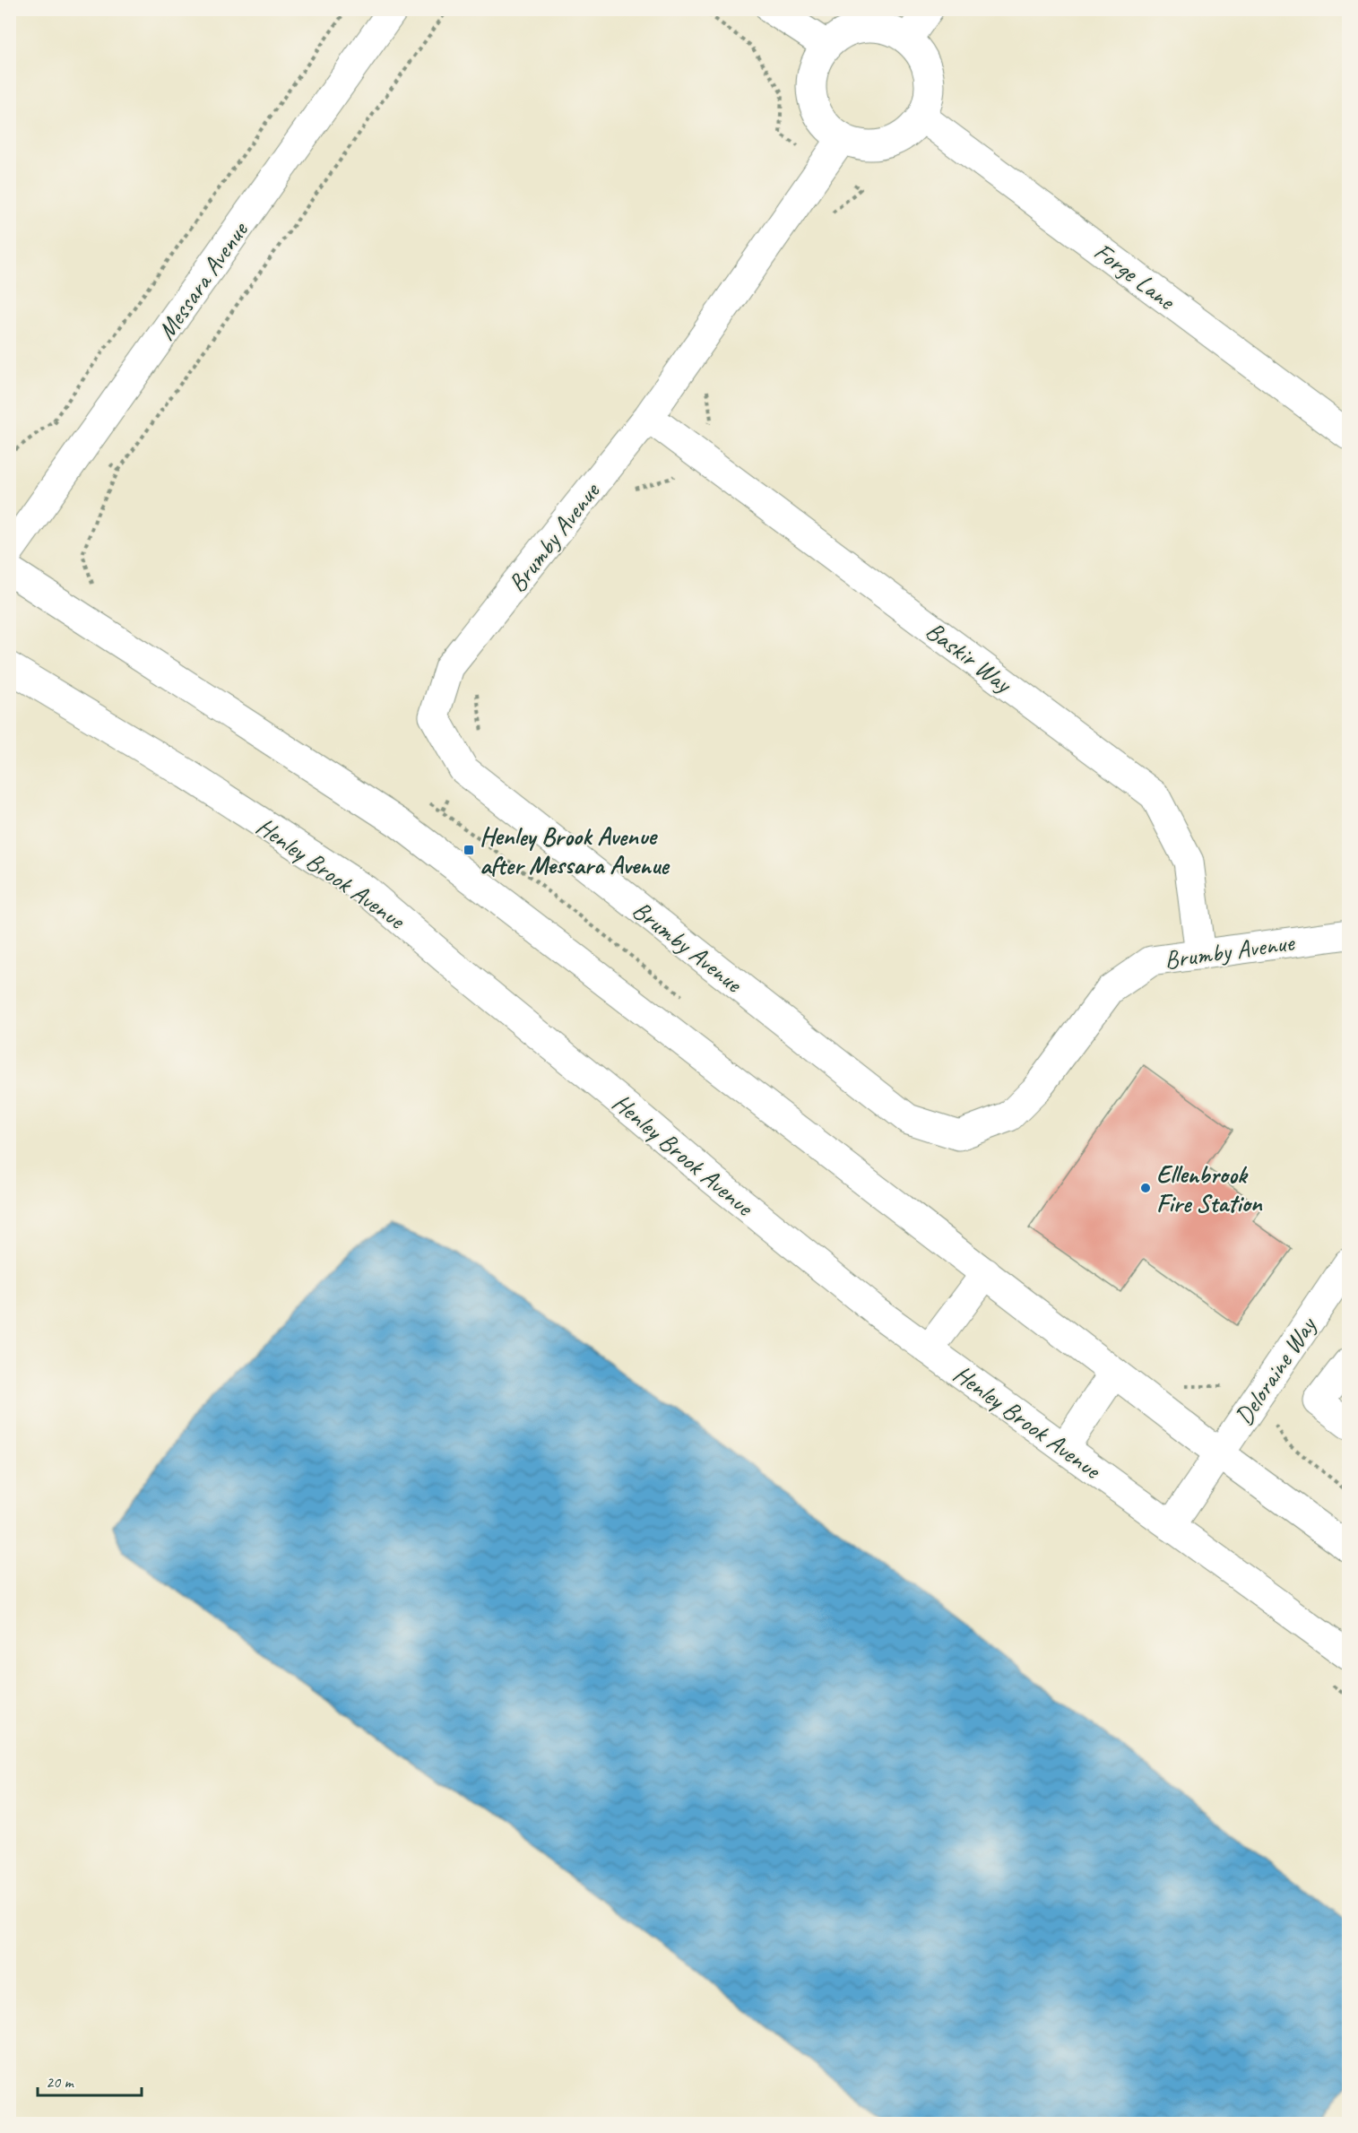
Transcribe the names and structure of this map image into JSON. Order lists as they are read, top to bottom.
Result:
{
  "streets": {
    "street": [
      "Forge Lane",
      "Messara Avenue",
      "Brumby Avenue",
      "Baskir Way",
      "Henley Brook Avenue",
      "Deloraine Way"
    ]
  },
  "crossings": [
    ["Forge Lane", "Brumby Avenue"],
    ["Brumby Avenue", "Baskir Way"],
    ["Henley Brook Avenue", "Deloraine Way"]
  ],
  "places": {
    "transit": ["Henley Brook Avenue after Messara Avenue"],
    "other": ["Ellenbrook Fire Station"]
  },
  "scale_bar": "20 m"
}
